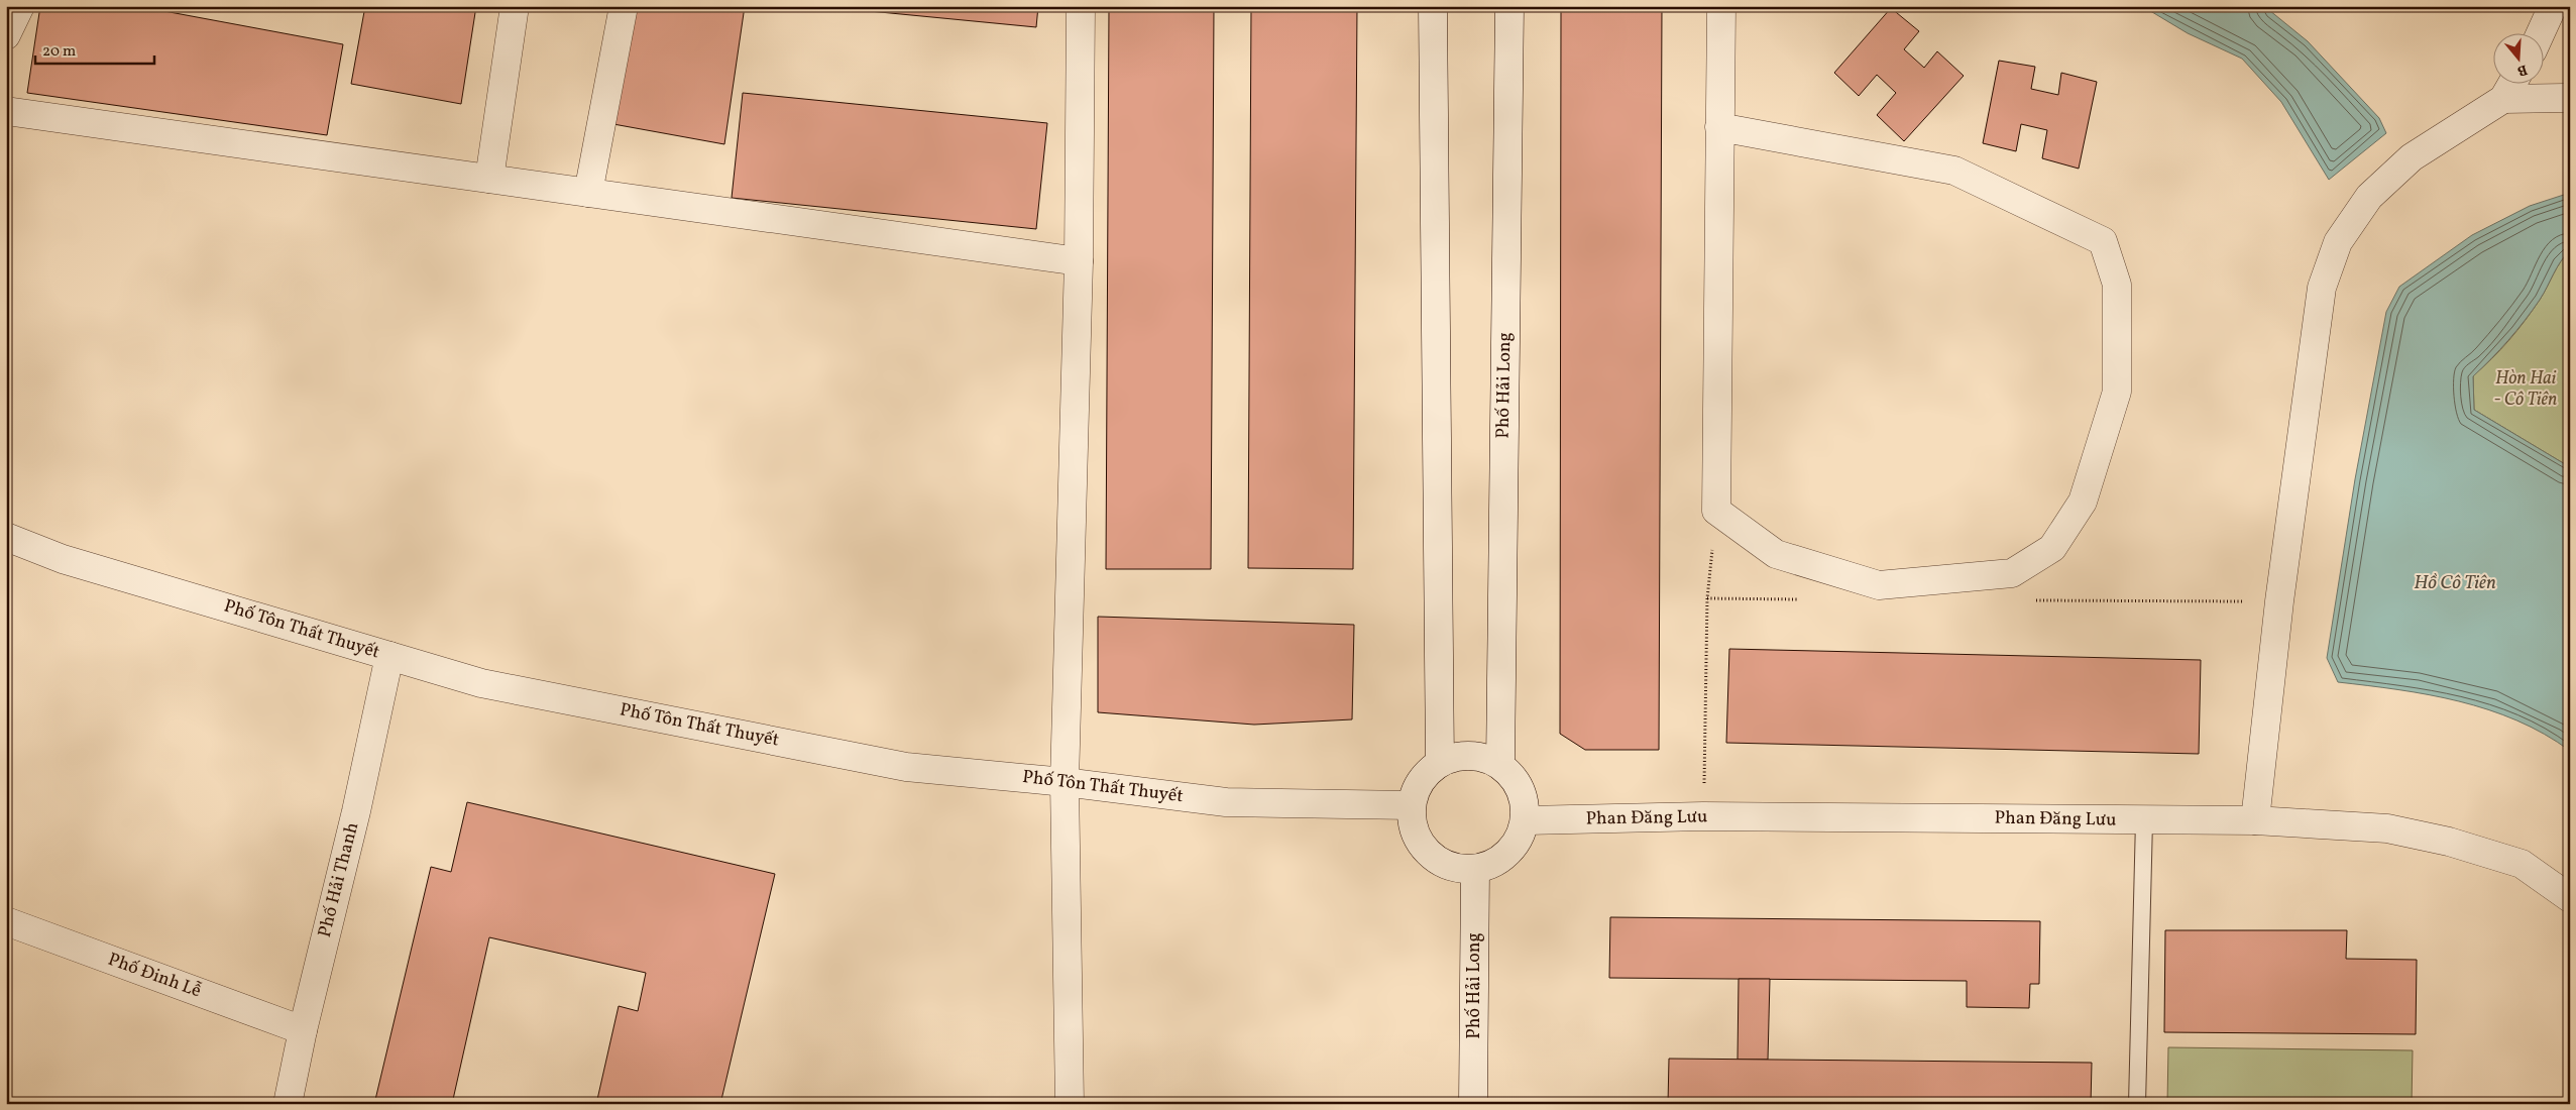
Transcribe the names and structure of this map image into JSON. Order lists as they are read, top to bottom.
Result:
{
  "streets": {
    "street": [
      "Phố Hải Long",
      "Phố Tôn Thất Thuyết",
      "Phan Đăng Lưu",
      "Phố Hải Thanh",
      "Phố Đinh Lễ"
    ]
  },
  "crossings": [
    ["Phố Hải Long", "Phố Tôn Thất Thuyết"],
    ["Phố Hải Long", "Phan Đăng Lưu"],
    ["Phố Tôn Thất Thuyết", "Phan Đăng Lưu"],
    ["Phố Tôn Thất Thuyết", "Phố Hải Thanh"],
    ["Phố Hải Thanh", "Phố Đinh Lễ"]
  ],
  "water": ["Hồ Cô Tiên"],
  "parks": ["Hòn Hai - Cô Tiên"],
  "scale_bar": "20 m",
  "north": "bottom"
}
